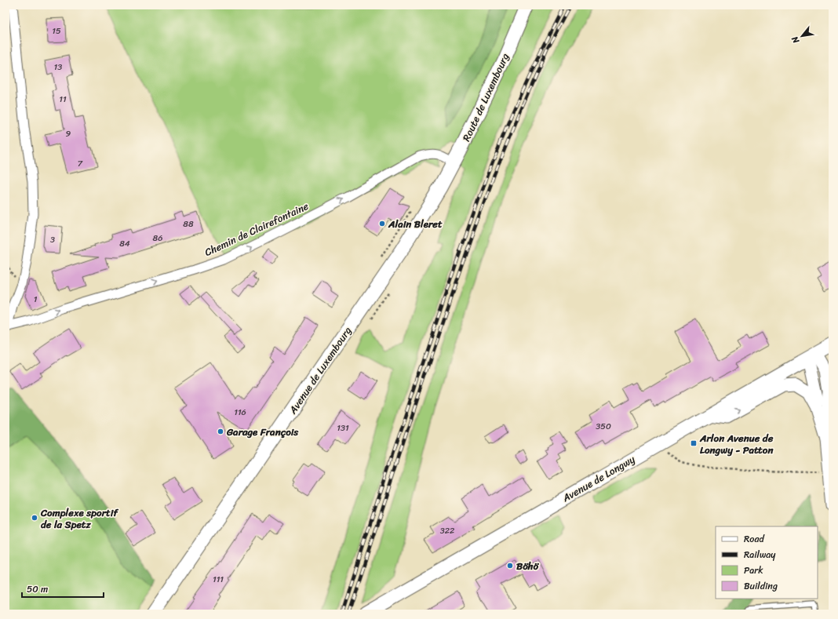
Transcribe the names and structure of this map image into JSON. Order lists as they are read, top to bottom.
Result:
{
  "streets": {
    "main road": ["Route de Luxembourg", "Avenue de Luxembourg", "Avenue de Longwy"],
    "street": ["Chemin de Clairefontaine"]
  },
  "crossings": [
    ["Route de Luxembourg", "Chemin de Clairefontaine"],
    ["Route de Luxembourg", "Avenue de Luxembourg"]
  ],
  "one_way": ["Chemin de Clairefontaine"],
  "places": {
    "other": [
      "Alain Bleret",
      "Garage François",
      "Complexe sportif de la Spetz",
      "Böhö"
    ],
    "transit": ["Arlon Avenue de Longwy - Patton"]
  },
  "house_numbers": [
    "15",
    "13",
    "11",
    "9",
    "7",
    "88",
    "86",
    "3",
    "84",
    "1",
    "116",
    "350",
    "131",
    "322",
    "111"
  ],
  "legend": [
    "Road",
    "Railway",
    "Park",
    "Building"
  ],
  "scale_bar": "50 m",
  "north": "bottom left"
}
